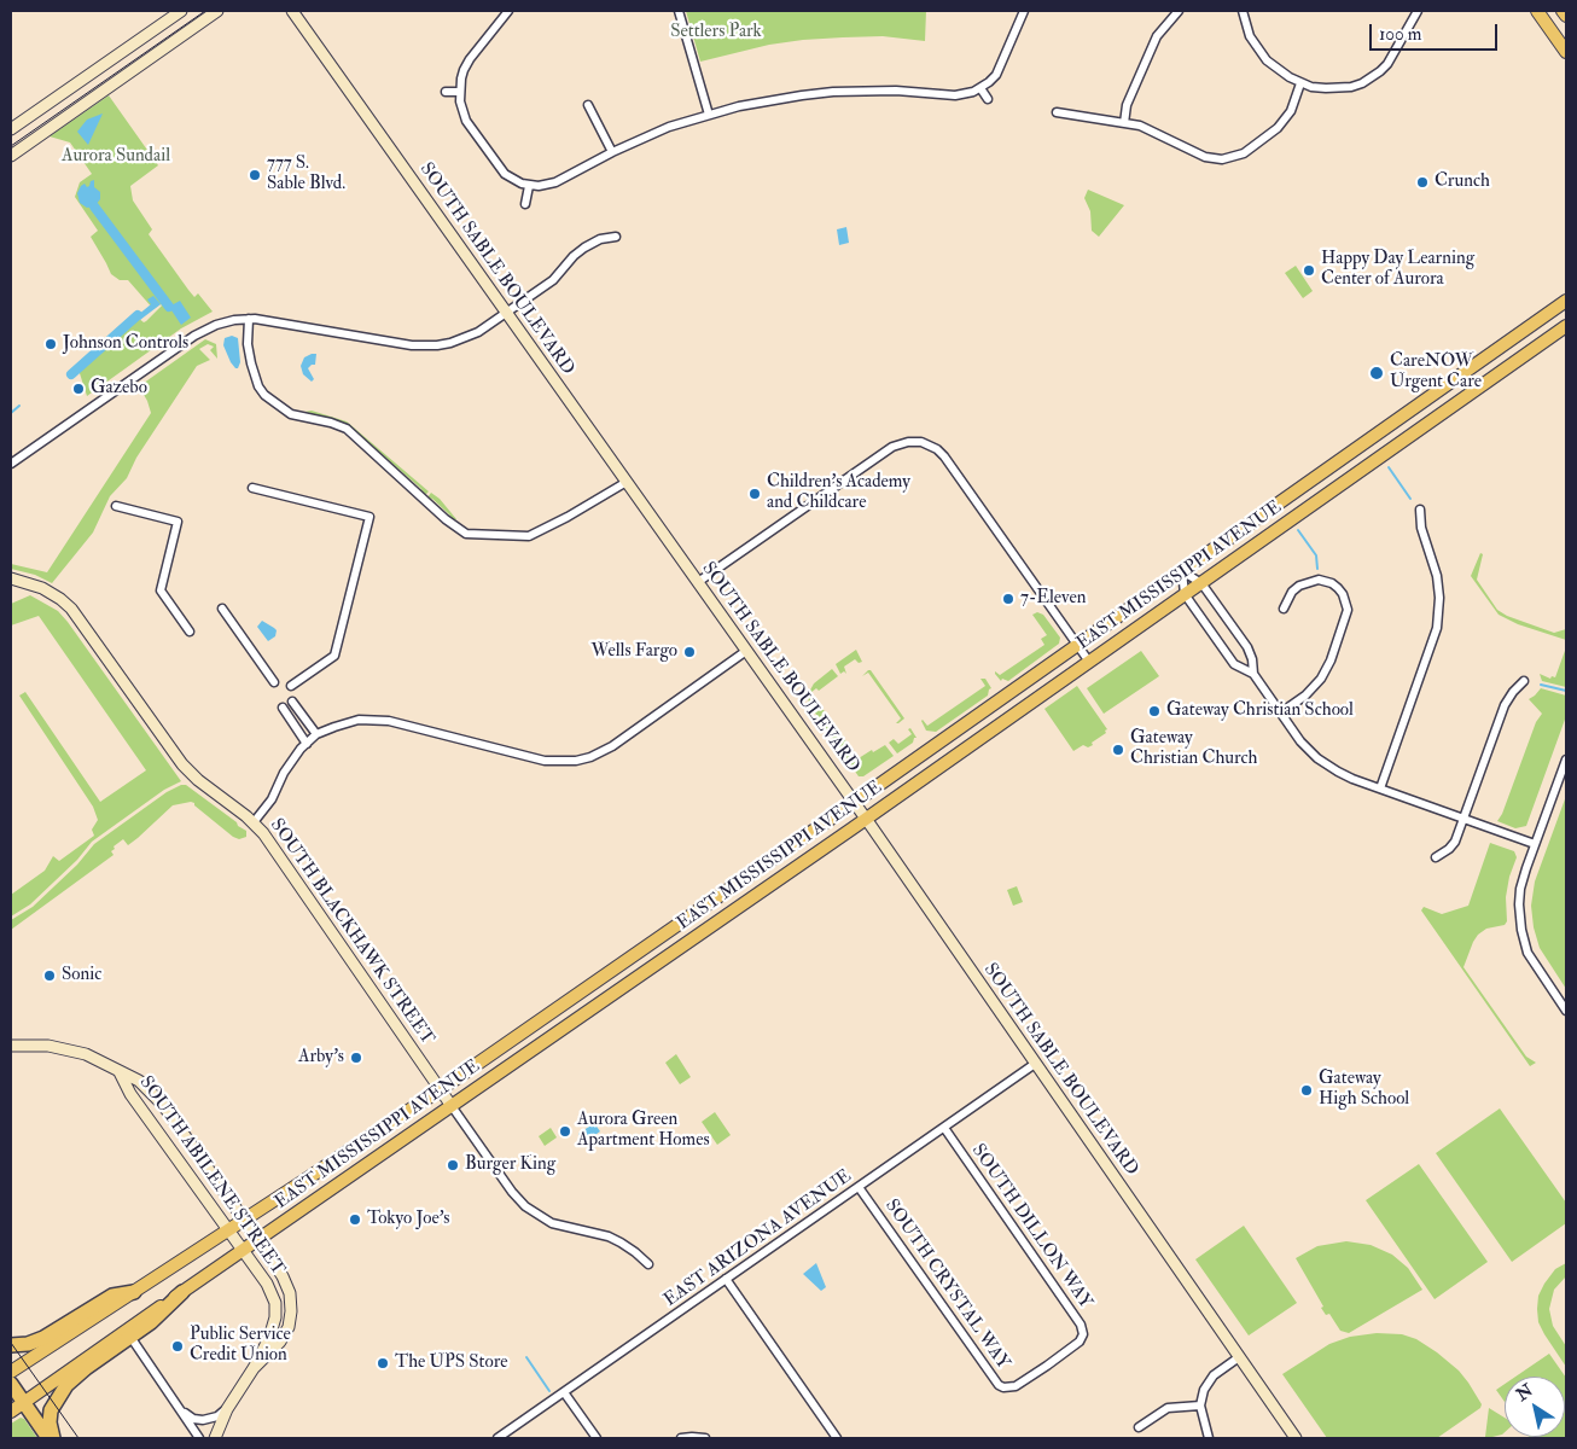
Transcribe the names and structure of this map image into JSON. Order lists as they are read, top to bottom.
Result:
{
  "streets": {
    "main road": ["EAST MISSISSIPPI AVENUE"],
    "street": [
      "SOUTH SABLE BOULEVARD",
      "SOUTH BLACKHAWK STREET",
      "SOUTH ABILENE STREET",
      "SOUTH DILLON WAY",
      "EAST ARIZONA AVENUE",
      "SOUTH CRYSTAL WAY"
    ]
  },
  "crossings": [
    ["SOUTH SABLE BOULEVARD", "EAST MISSISSIPPI AVENUE"],
    ["SOUTH SABLE BOULEVARD", "EAST ARIZONA AVENUE"],
    ["EAST MISSISSIPPI AVENUE", "SOUTH BLACKHAWK STREET"],
    ["EAST MISSISSIPPI AVENUE", "SOUTH ABILENE STREET"],
    ["SOUTH DILLON WAY", "EAST ARIZONA AVENUE"],
    ["SOUTH DILLON WAY", "SOUTH CRYSTAL WAY"],
    ["EAST ARIZONA AVENUE", "SOUTH CRYSTAL WAY"]
  ],
  "parks": ["Settlers Park", "Aurora Sundail"],
  "places": [
    "777 S. Sable Blvd.",
    "Crunch",
    "Happy Day Learning Center of Aurora",
    "Johnson Controls",
    "CareNOW Urgent Care",
    "Gazebo",
    "Children's Academy and Childcare",
    "7-Eleven",
    "Wells Fargo",
    "Gateway Christian School",
    "Gateway Christian Church",
    "Sonic",
    "Arby's",
    "Gateway High School",
    "Aurora Green Apartment Homes",
    "Burger King",
    "Tokyo Joe's",
    "Public Service Credit Union",
    "The UPS Store"
  ],
  "scale_bar": "100 m",
  "north": "top left"
}
